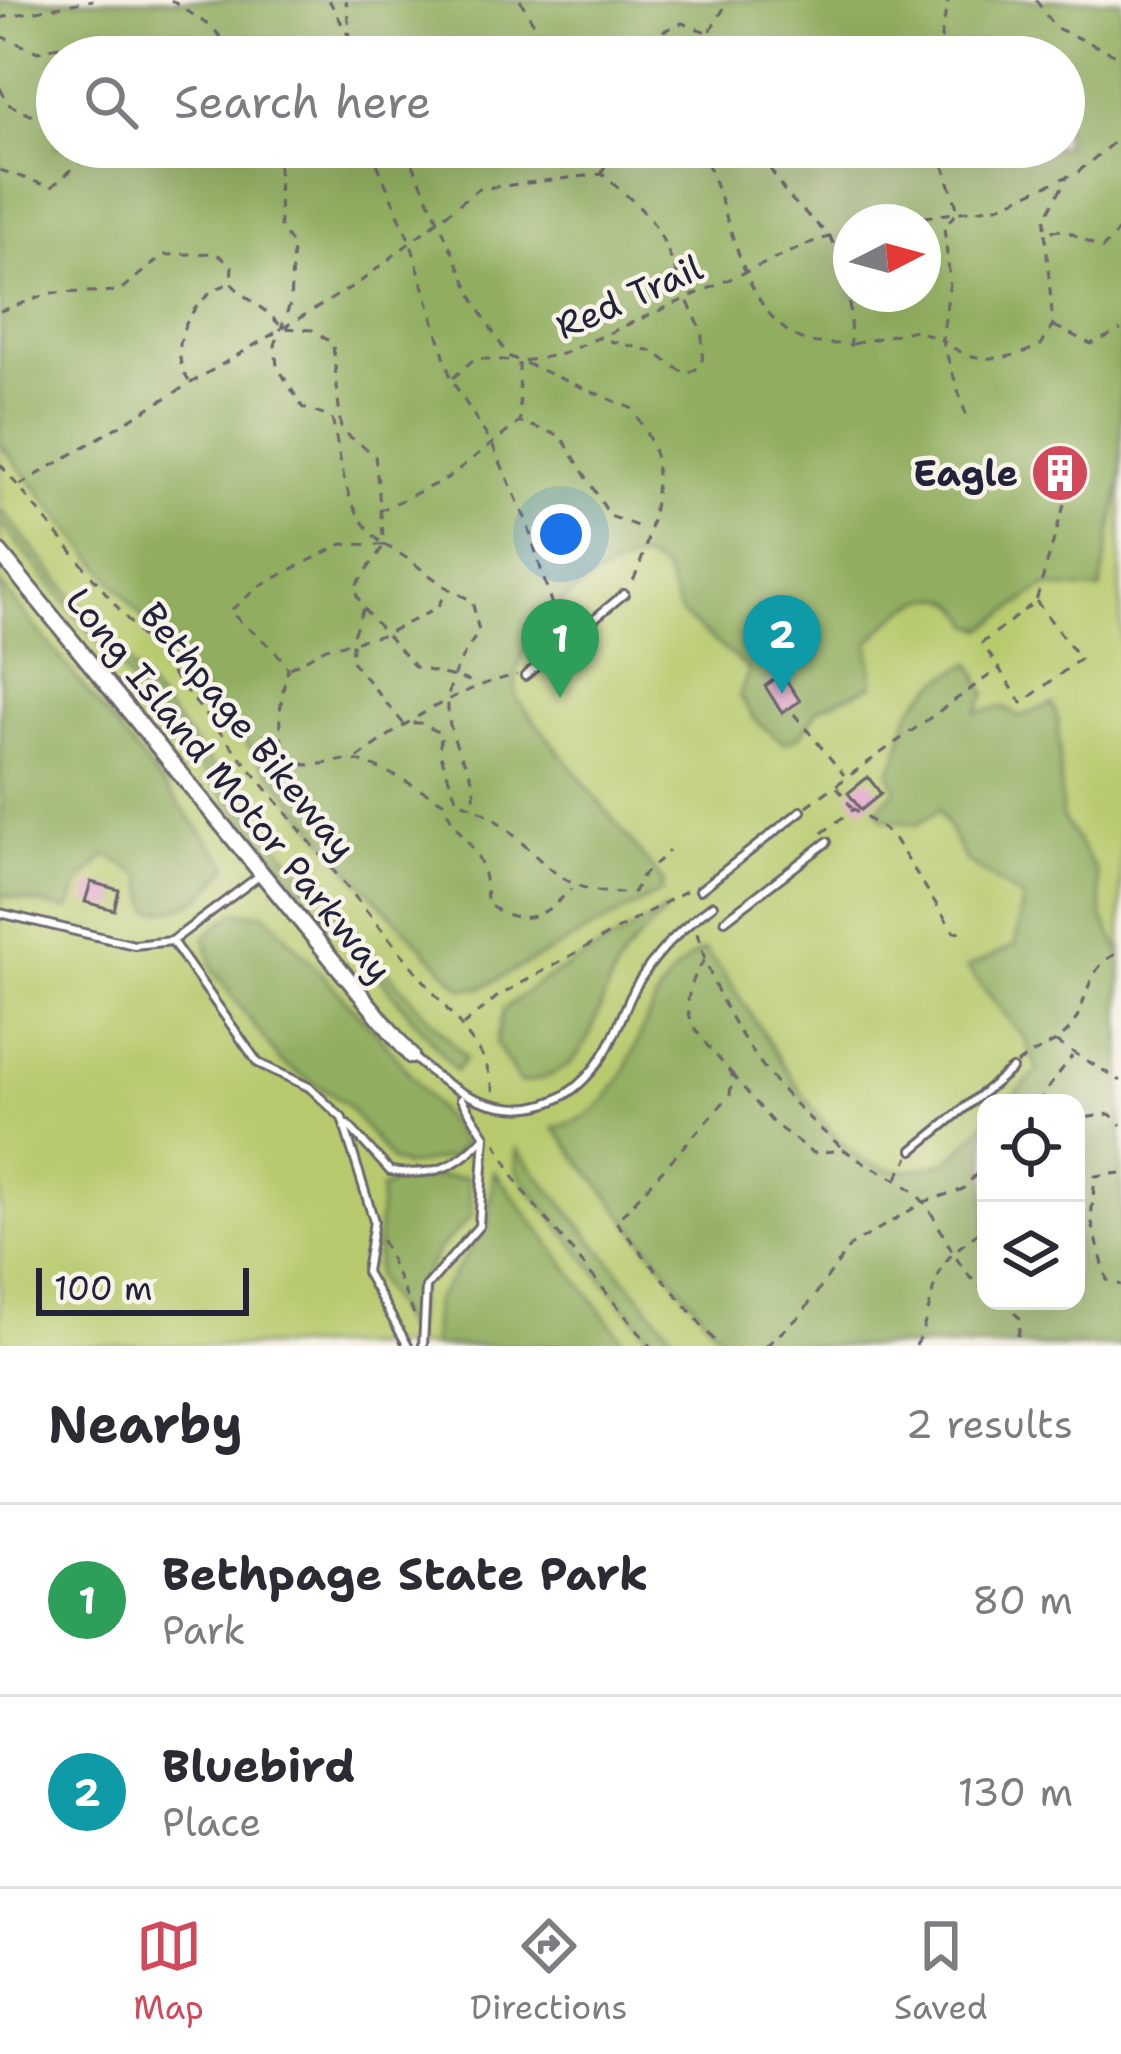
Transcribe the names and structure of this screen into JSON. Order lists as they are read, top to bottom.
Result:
{
  "streets": {
    "street": ["Long Island Motor Parkway"],
    "path": ["Red Trail", "Bethpage Bikeway"]
  },
  "places": {
    "building": ["Eagle"]
  },
  "scale_bar": "100 m",
  "north": "right",
  "page": {
    "search": "Search here",
    "pins": ["2", "1"],
    "scale": "100 m",
    "heading": ["Nearby", "2 results"],
    "list": [
      {
        "mark": "1",
        "name": "Bethpage State Park",
        "note": "Park",
        "value": "80 m"
      },
      {
        "mark": "2",
        "name": "Bluebird",
        "note": "Place",
        "value": "130 m"
      }
    ],
    "nav": ["Map", "Directions", "Saved"]
  }
}
